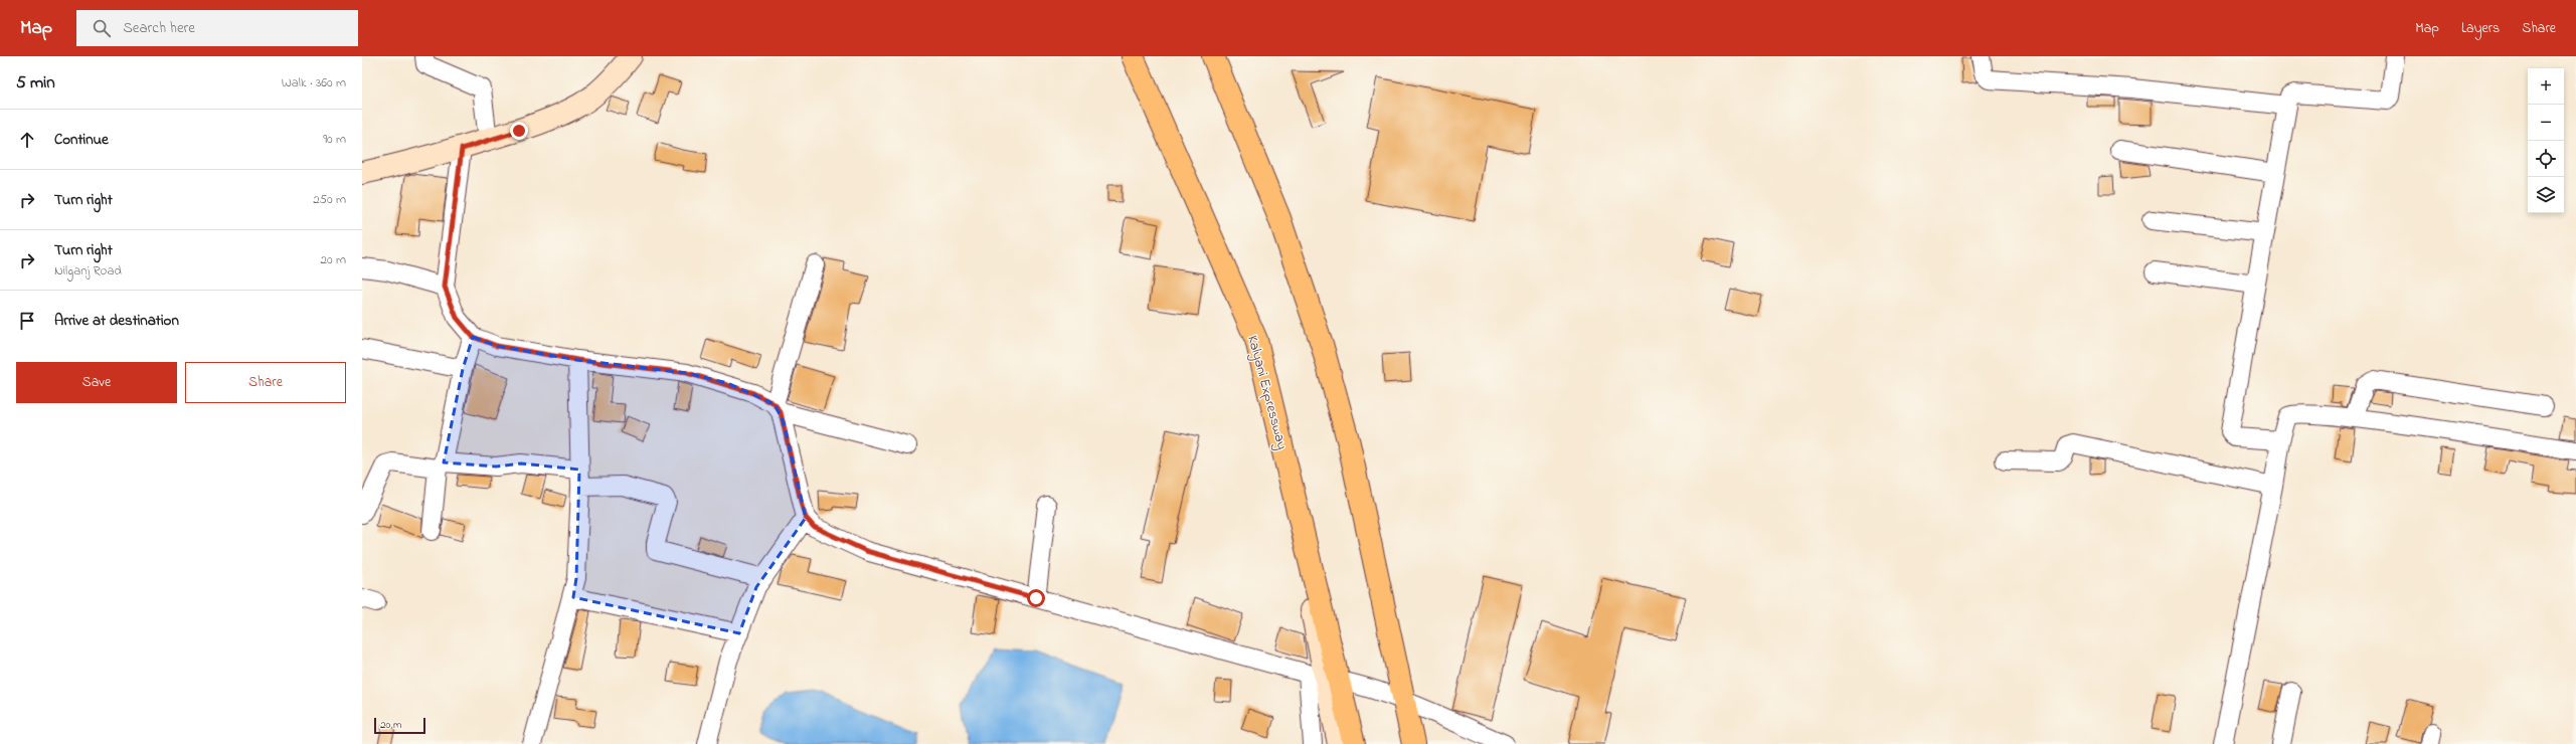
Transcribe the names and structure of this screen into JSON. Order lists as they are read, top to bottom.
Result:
{
  "streets": {
    "highway": ["Kalyani Expressway"]
  },
  "scale_bar": "20 m",
  "page": {
    "header": "Map",
    "search": "Search here",
    "nav": ["Map", "Layers", "Share"],
    "heading": ["5 min", "Walk · 360 m"],
    "map_buttons": ["+", "−"],
    "list": [
      ["Continue", "90 m"],
      ["Turn right", "250 m"],
      ["Turn right", "Nilganj Road", "20 m"],
      "Arrive at destination"
    ],
    "buttons": ["Save", "Share"],
    "scale": "20 m"
  }
}
